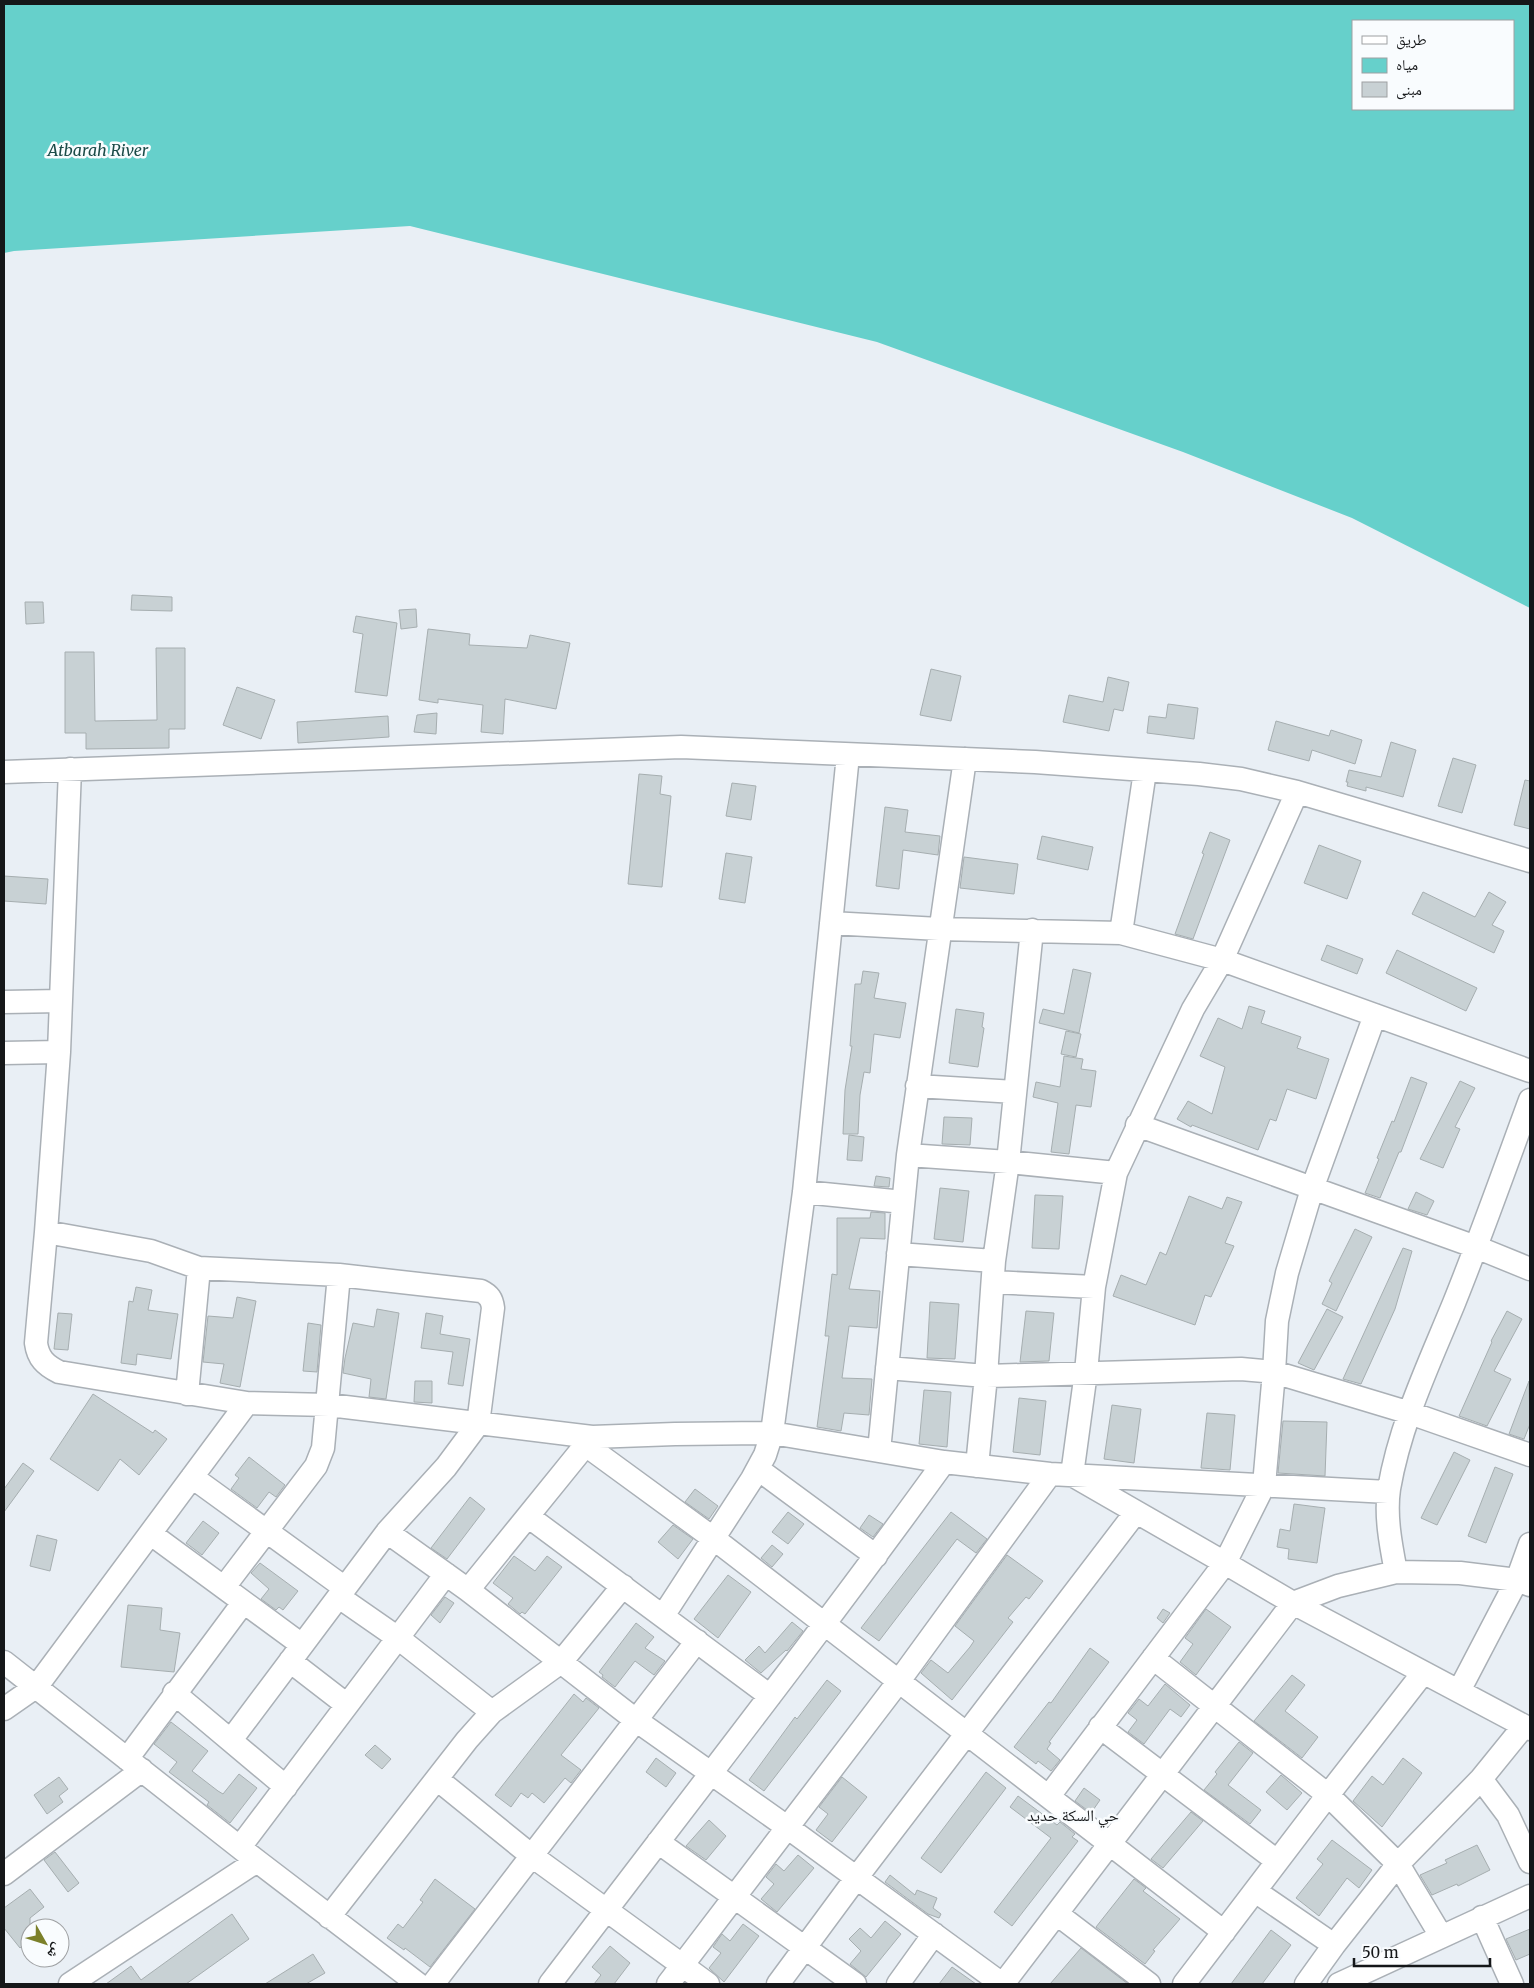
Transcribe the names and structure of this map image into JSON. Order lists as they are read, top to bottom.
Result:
{
  "districts": ["حي السكة حديد"],
  "water": ["Atbarah River"],
  "legend": ["طريق", "مياه", "مبنى"],
  "scale_bar": "50 m",
  "north": "bottom right"
}
